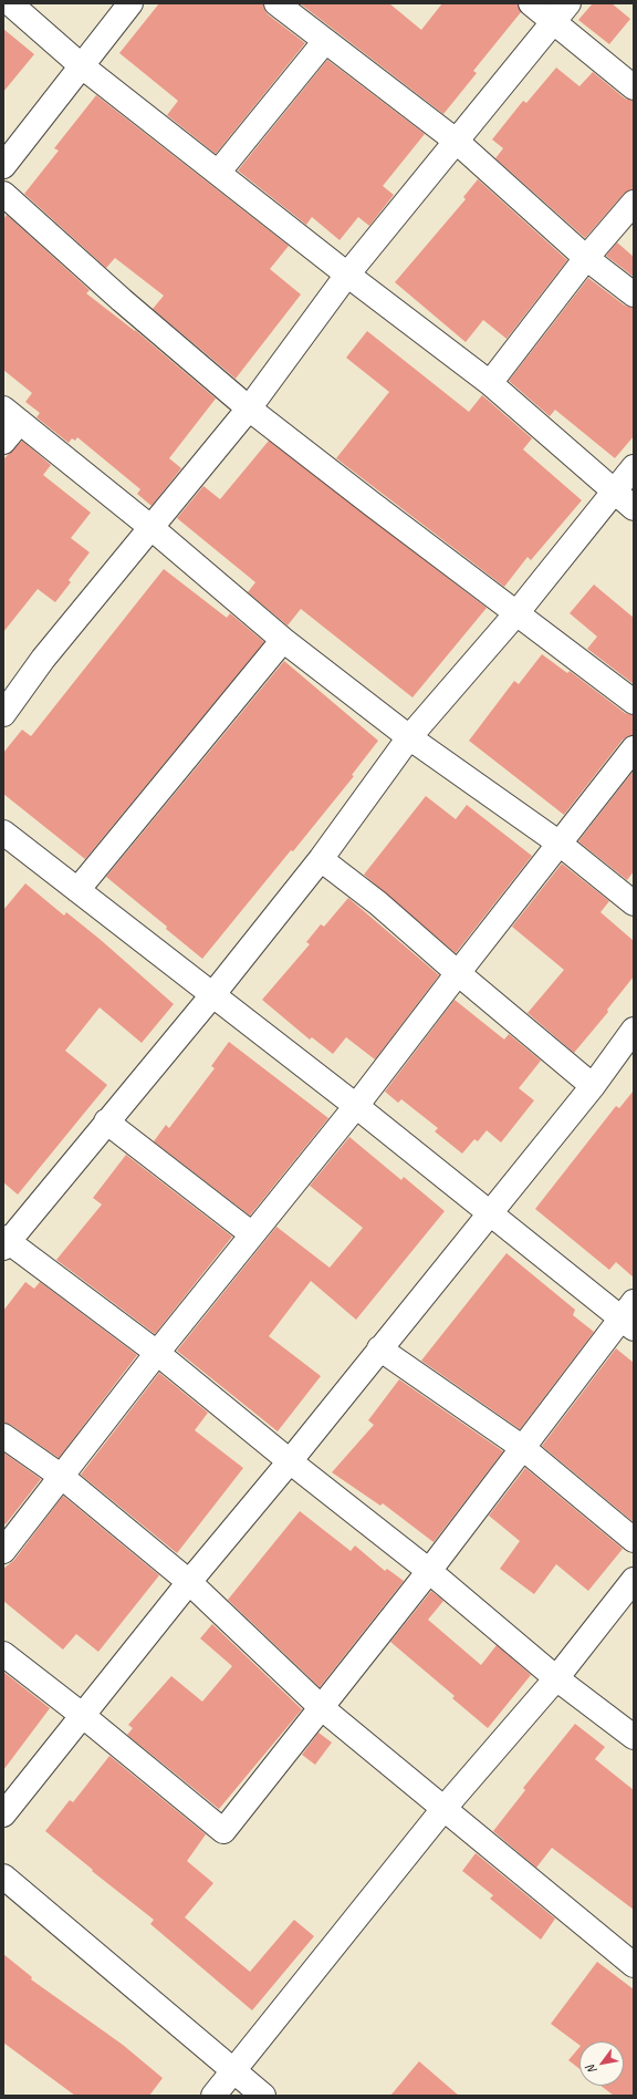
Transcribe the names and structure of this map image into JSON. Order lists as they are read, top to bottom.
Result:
{
  "north": "bottom left"
}
